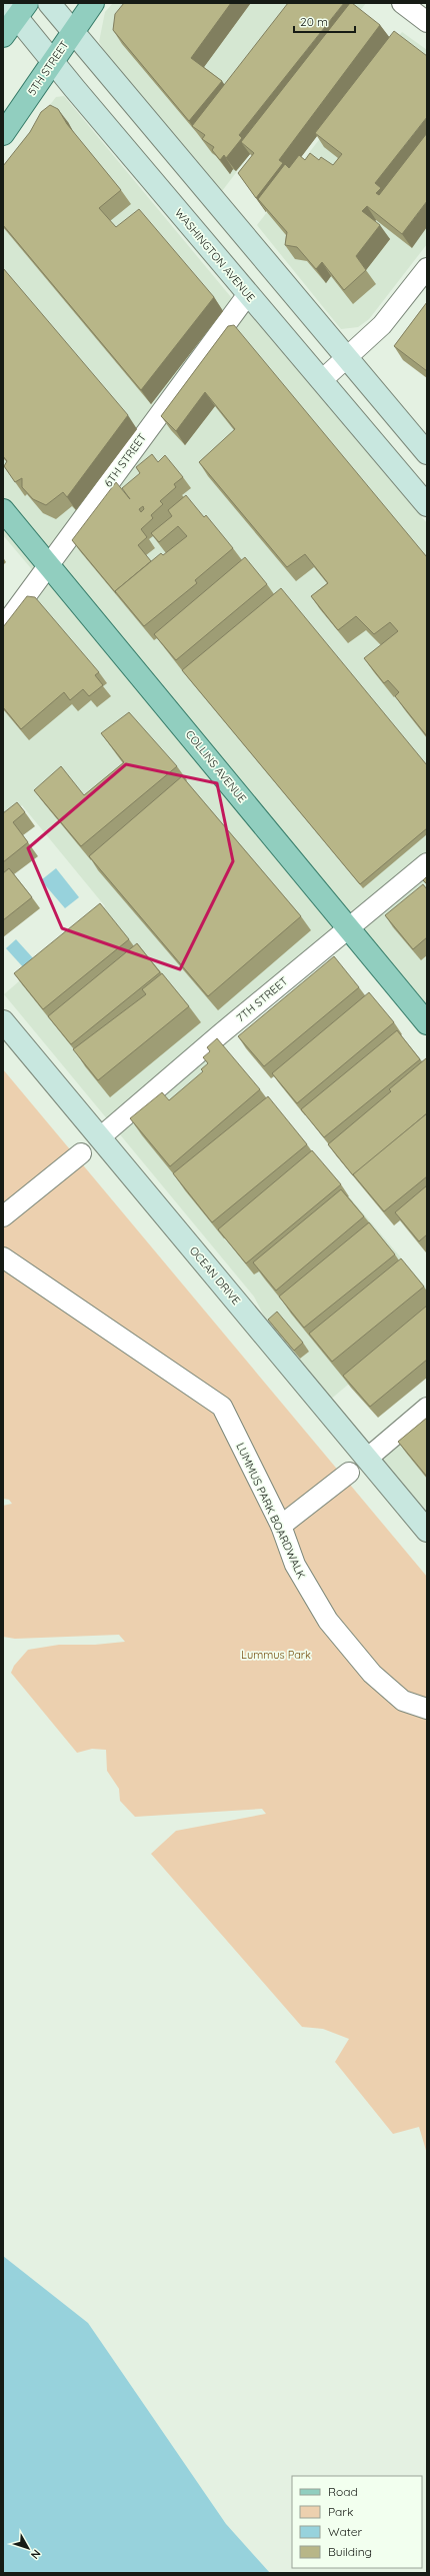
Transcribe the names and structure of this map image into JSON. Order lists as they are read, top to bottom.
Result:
{
  "streets": {
    "main road": [
      "5TH STREET",
      "WASHINGTON AVENUE",
      "COLLINS AVENUE",
      "OCEAN DRIVE"
    ],
    "street": ["6TH STREET", "7TH STREET", "LUMMUS PARK BOARDWALK"]
  },
  "crossings": [
    ["5TH STREET", "WASHINGTON AVENUE"],
    ["WASHINGTON AVENUE", "6TH STREET"],
    ["6TH STREET", "COLLINS AVENUE"],
    ["COLLINS AVENUE", "7TH STREET"],
    ["7TH STREET", "OCEAN DRIVE"]
  ],
  "parks": ["Lummus Park"],
  "legend": [
    "Road",
    "Park",
    "Water",
    "Building"
  ],
  "scale_bar": "20 m",
  "north": "bottom right"
}
